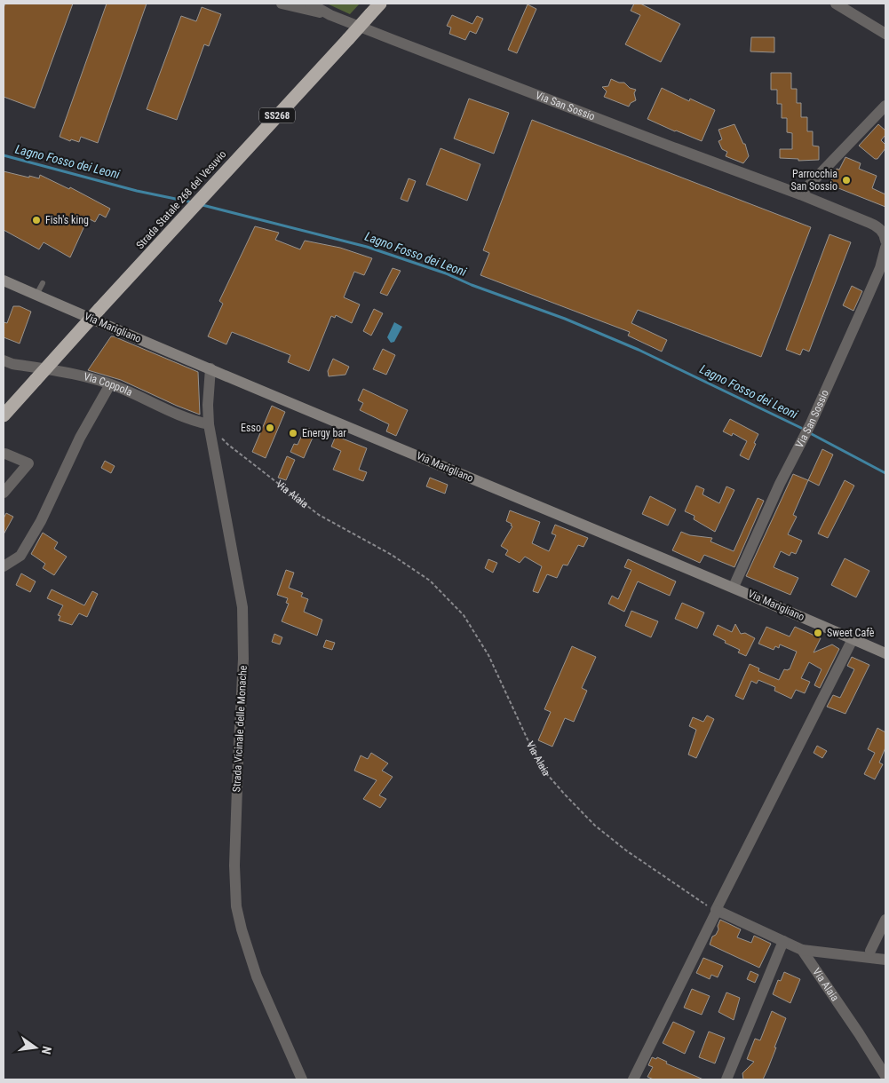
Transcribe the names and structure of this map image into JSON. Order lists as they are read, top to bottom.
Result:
{
  "streets": {
    "highway": ["SS268", "Strada Statale 268 del Vesuvio"],
    "street": [
      "Via San Sossio",
      "Via Marigliano",
      "Via Coppola",
      "Via Alaia",
      "Strada Vicinale delle Monache"
    ]
  },
  "crossings": [
    ["Via San Sossio", "Via Marigliano"],
    ["Via Marigliano", "Strada Vicinale delle Monache"],
    ["Via Coppola", "Via Alaia"],
    ["Via Coppola", "Strada Vicinale delle Monache"],
    ["Via Alaia", "Strada Vicinale delle Monache"]
  ],
  "water": ["Lagno Fosso dei Leoni"],
  "places": [
    "Parrocchia San Sossio",
    "Fish's king",
    "Esso",
    "Energy bar",
    "Sweet Cafè"
  ],
  "north": "right"
}
